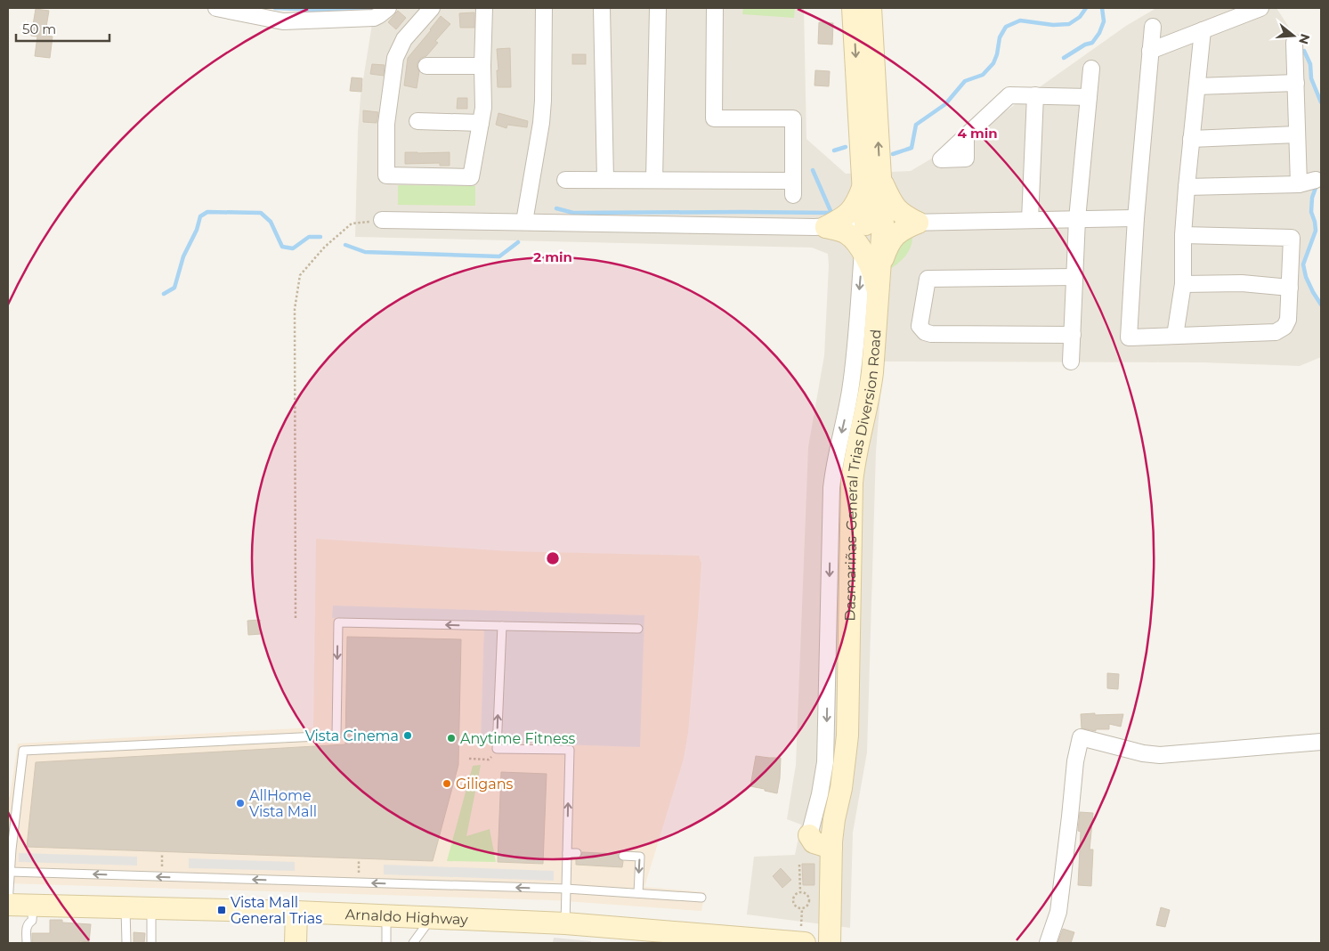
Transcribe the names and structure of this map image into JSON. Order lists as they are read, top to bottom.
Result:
{
  "streets": {
    "street": ["Dasmariñas-General Trias Diversion Road", "Arnaldo Highway"]
  },
  "places": {
    "other": [
      "Vista Cinema",
      "Anytime Fitness",
      "Giligans",
      "AllHome Vista Mall"
    ],
    "transit": ["Vista Mall General Trias"]
  },
  "scale_bar": "50 m",
  "north": "right",
  "rings": ["4 min", "2 min"]
}
